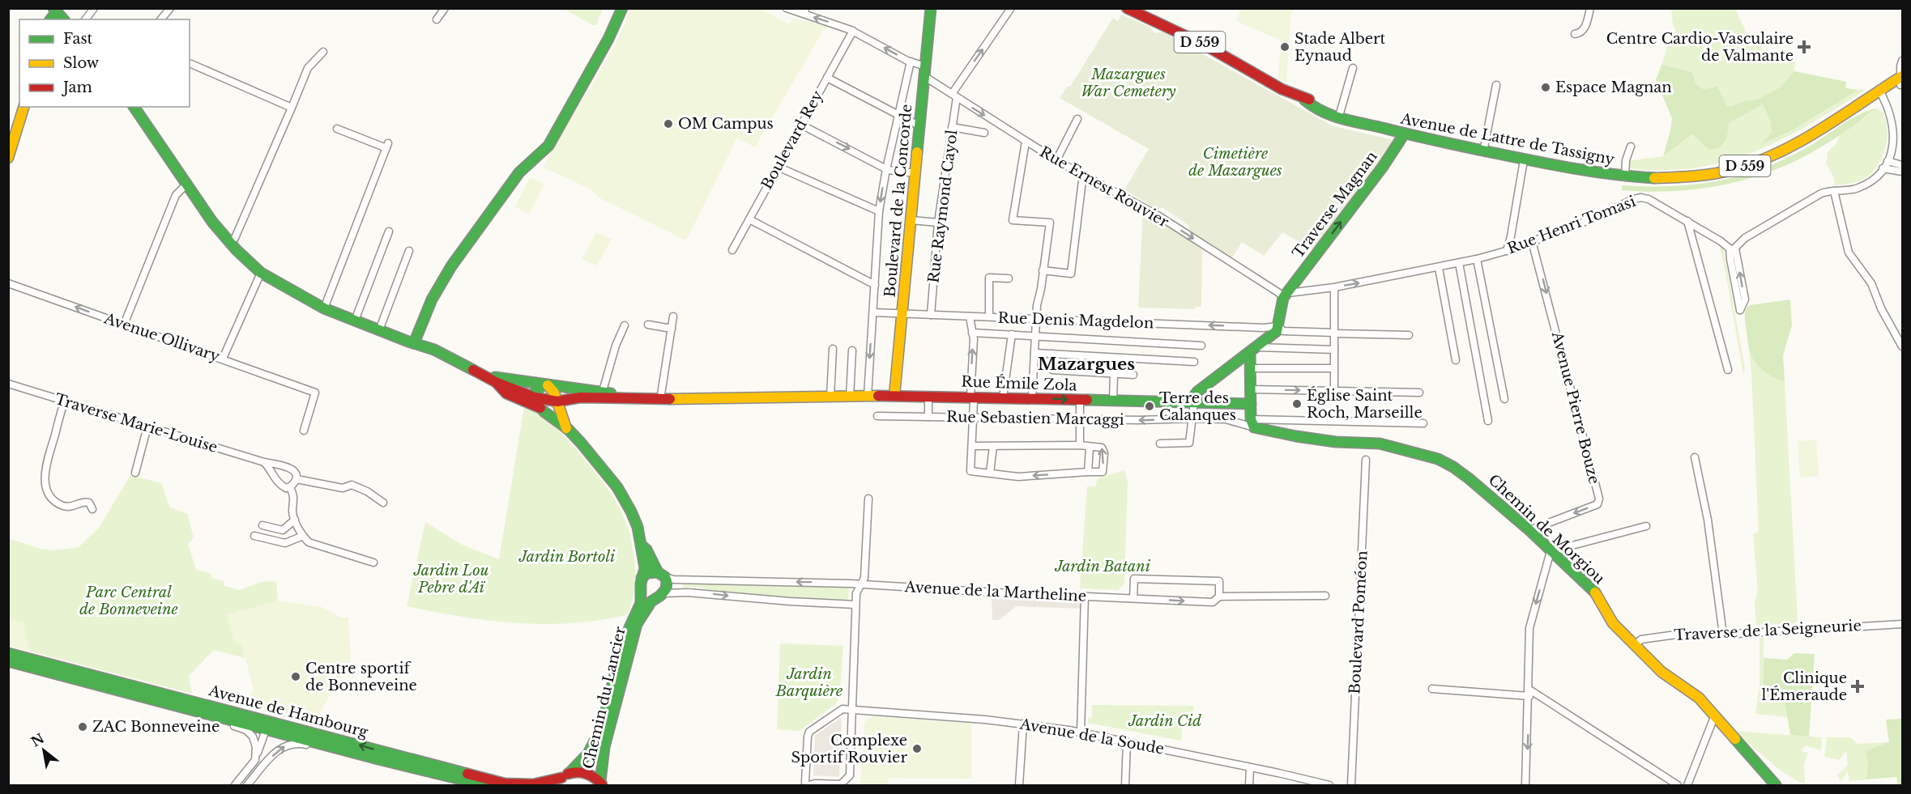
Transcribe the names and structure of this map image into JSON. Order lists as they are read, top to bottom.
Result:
{
  "streets": {
    "street": [
      "D 559",
      "Avenue de Lattre de Tassigny",
      "Boulevard Rey",
      "Rue Ernest Rouvier",
      "Boulevard de la Concorde",
      "Traverse Magnan",
      "Rue Raymond Cayol",
      "Rue Henri Tomasi",
      "Rue Denis Magdelon",
      "Avenue Ollivary",
      "Rue Émile Zola",
      "Avenue Pierre Bouze",
      "Rue Sebastien Marcaggi",
      "Traverse Marie-Louise",
      "Chemin de Morgiou",
      "Avenue de la Martheline",
      "Boulevard Poméon",
      "Traverse de la Seigneurie",
      "Chemin du Lancier",
      "Avenue de Hambourg",
      "Avenue de la Soude"
    ]
  },
  "crossings": [
    ["Avenue de Lattre de Tassigny", "Traverse Magnan"],
    ["Rue Ernest Rouvier", "Boulevard de la Concorde"],
    ["Rue Ernest Rouvier", "Traverse Magnan"],
    ["Rue Ernest Rouvier", "Rue Raymond Cayol"],
    ["Rue Ernest Rouvier", "Rue Henri Tomasi"],
    ["Boulevard de la Concorde", "Rue Denis Magdelon"],
    ["Boulevard de la Concorde", "Rue Émile Zola"],
    ["Traverse Magnan", "Rue Henri Tomasi"],
    ["Rue Raymond Cayol", "Rue Denis Magdelon"],
    ["Rue Henri Tomasi", "Avenue Pierre Bouze"],
    ["Avenue Pierre Bouze", "Chemin de Morgiou"],
    ["Rue Sebastien Marcaggi", "Chemin de Morgiou"],
    ["Chemin de Morgiou", "Traverse de la Seigneurie"],
    ["Avenue de la Martheline", "Chemin du Lancier"],
    ["Chemin du Lancier", "Avenue de Hambourg"]
  ],
  "one_way": ["Rue Ernest Rouvier", "Traverse Magnan", "Avenue Pierre Bouze"],
  "districts": ["Mazargues"],
  "parks": [
    "Mazargues War Cemetery",
    "Cimetière de Mazargues",
    "Jardin Bortoli",
    "Jardin Batani",
    "Jardin Lou Pebre d'Aï",
    "Parc Central de Bonneveine",
    "Jardin Barquière",
    "Jardin Cid"
  ],
  "places": {
    "other": [
      "Stade Albert Eynaud",
      "Espace Magnan",
      "OM Campus",
      "Église Saint Roch, Marseille",
      "Terre des Calanques",
      "Centre sportif de Bonneveine",
      "ZAC Bonneveine",
      "Complexe Sportif Rouvier"
    ],
    "health": ["Centre Cardio-Vasculaire de Valmante", "Clinique l'Émeraude"]
  },
  "legend": ["Fast", "Slow", "Jam"],
  "north": "top left"
}
